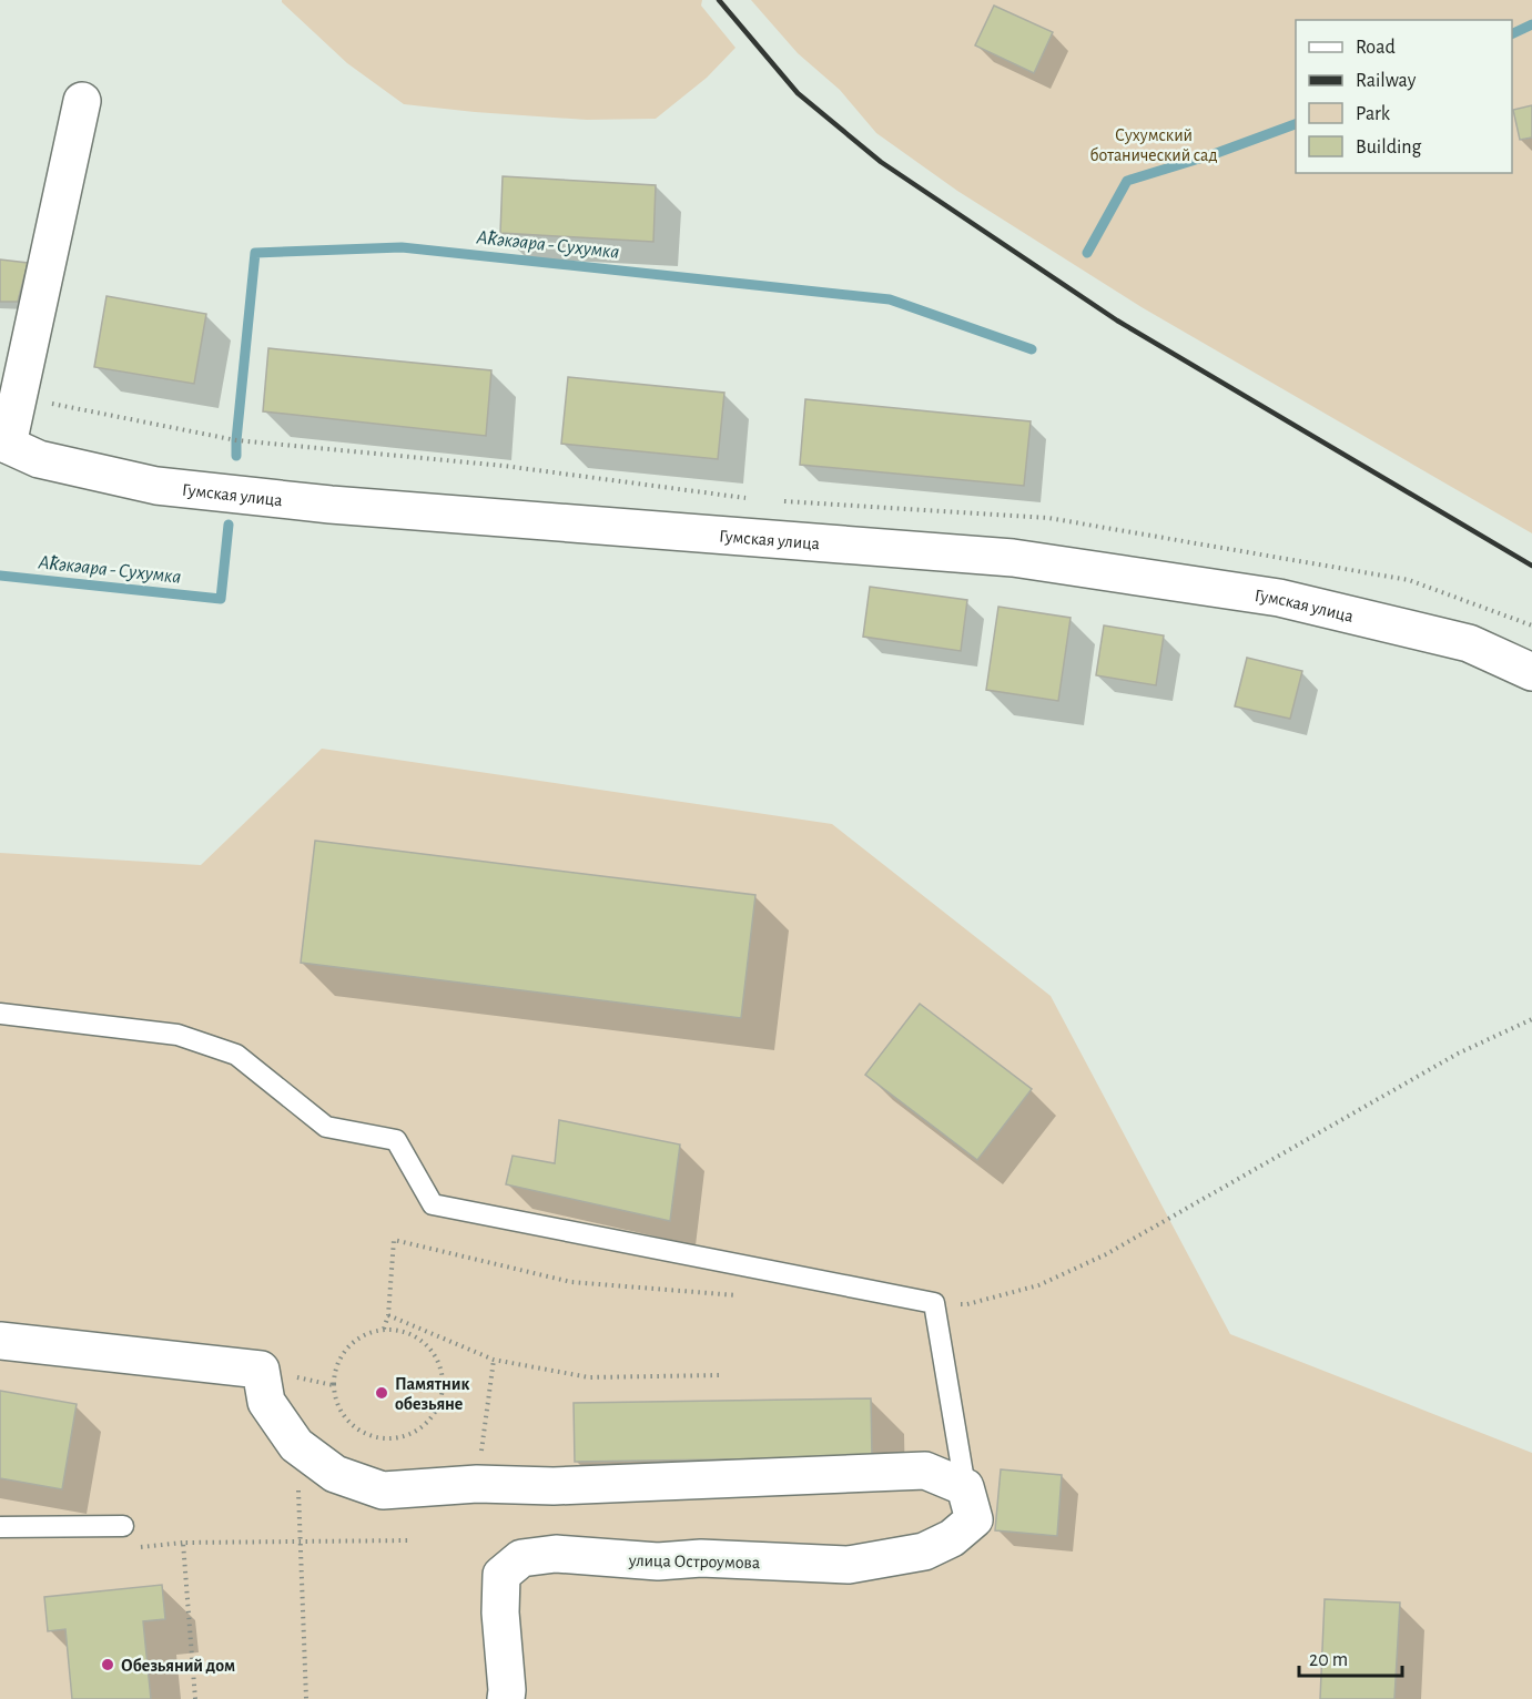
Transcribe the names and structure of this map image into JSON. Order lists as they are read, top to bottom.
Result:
{
  "streets": {
    "street": ["Гумская улица", "улица Остроумова"]
  },
  "water": ["Аҟәкәара - Сухумка"],
  "parks": ["Сухумский ботанический сад"],
  "places": ["Памятник обезьяне", "Обезьяний дом"],
  "legend": [
    "Road",
    "Railway",
    "Park",
    "Building"
  ],
  "scale_bar": "20 m"
}
